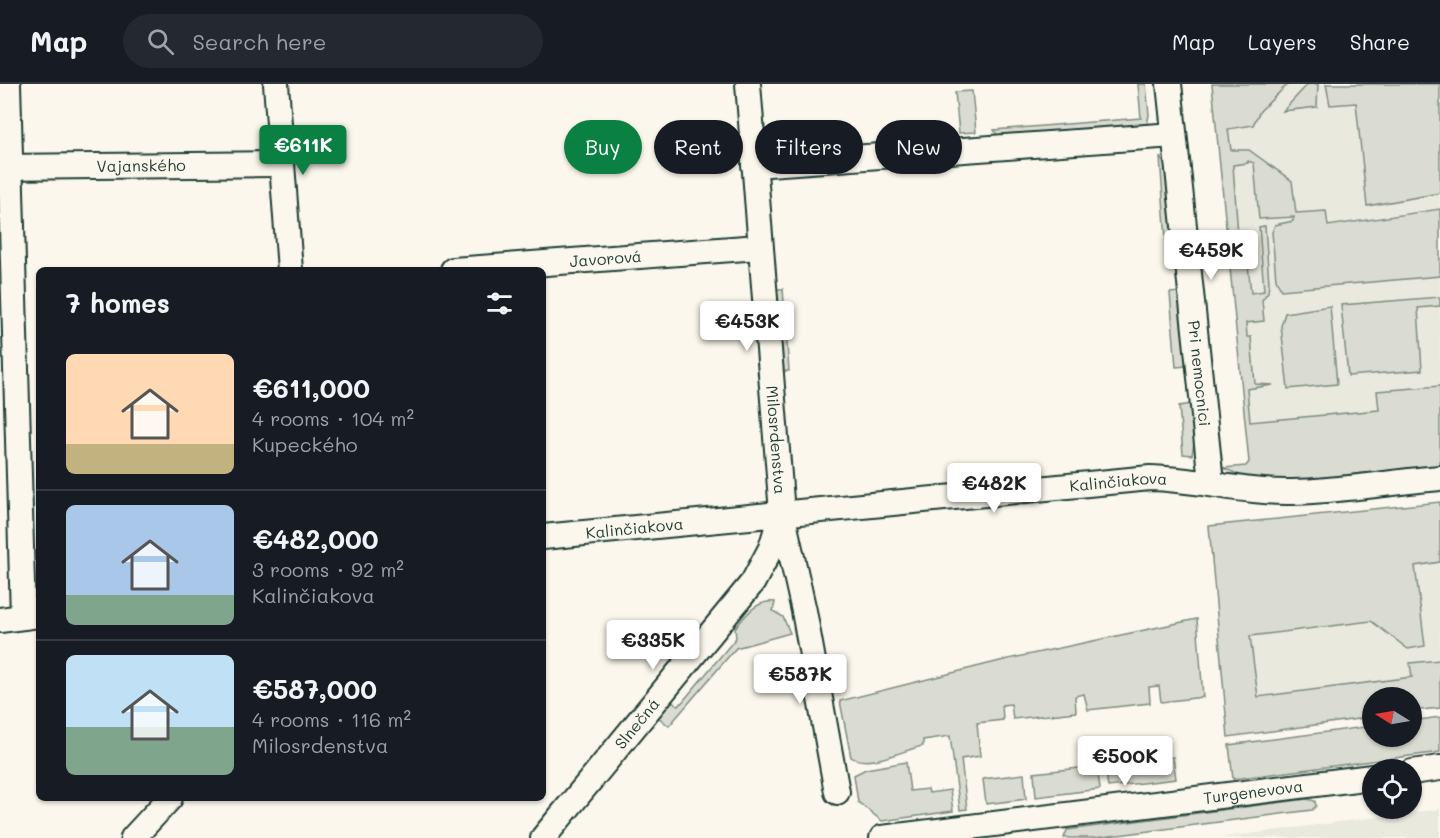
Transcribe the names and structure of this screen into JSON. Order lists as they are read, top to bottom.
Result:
{
  "streets": {
    "street": [
      "Vajanského",
      "Javorová",
      "Pri nemocnici",
      "Milosrdenstva",
      "Kalinčiakova",
      "Slnečná",
      "Turgenevova"
    ]
  },
  "crossings": [
    ["Javorová", "Milosrdenstva"],
    ["Pri nemocnici", "Kalinčiakova"],
    ["Milosrdenstva", "Kalinčiakova"],
    ["Milosrdenstva", "Slnečná"],
    ["Kalinčiakova", "Slnečná"]
  ],
  "north": "left",
  "page": {
    "header": "Map",
    "search": "Search here",
    "nav": ["Map", "Layers", "Share"],
    "chip": [
      "Buy",
      "Rent",
      "Filters",
      "New"
    ],
    "price": [
      "€611K",
      "€459K",
      "€453K",
      "€482K",
      "€335K",
      "€587K",
      "€500K"
    ],
    "heading": "7 homes",
    "list": [
      {
        "name": "€611,000",
        "note": "4 rooms · 104 m² · Kupeckého"
      },
      {
        "name": "€482,000",
        "note": "3 rooms · 92 m² · Kalinčiakova"
      },
      {
        "name": "€587,000",
        "note": "4 rooms · 116 m² · Milosrdenstva"
      }
    ]
  }
}
